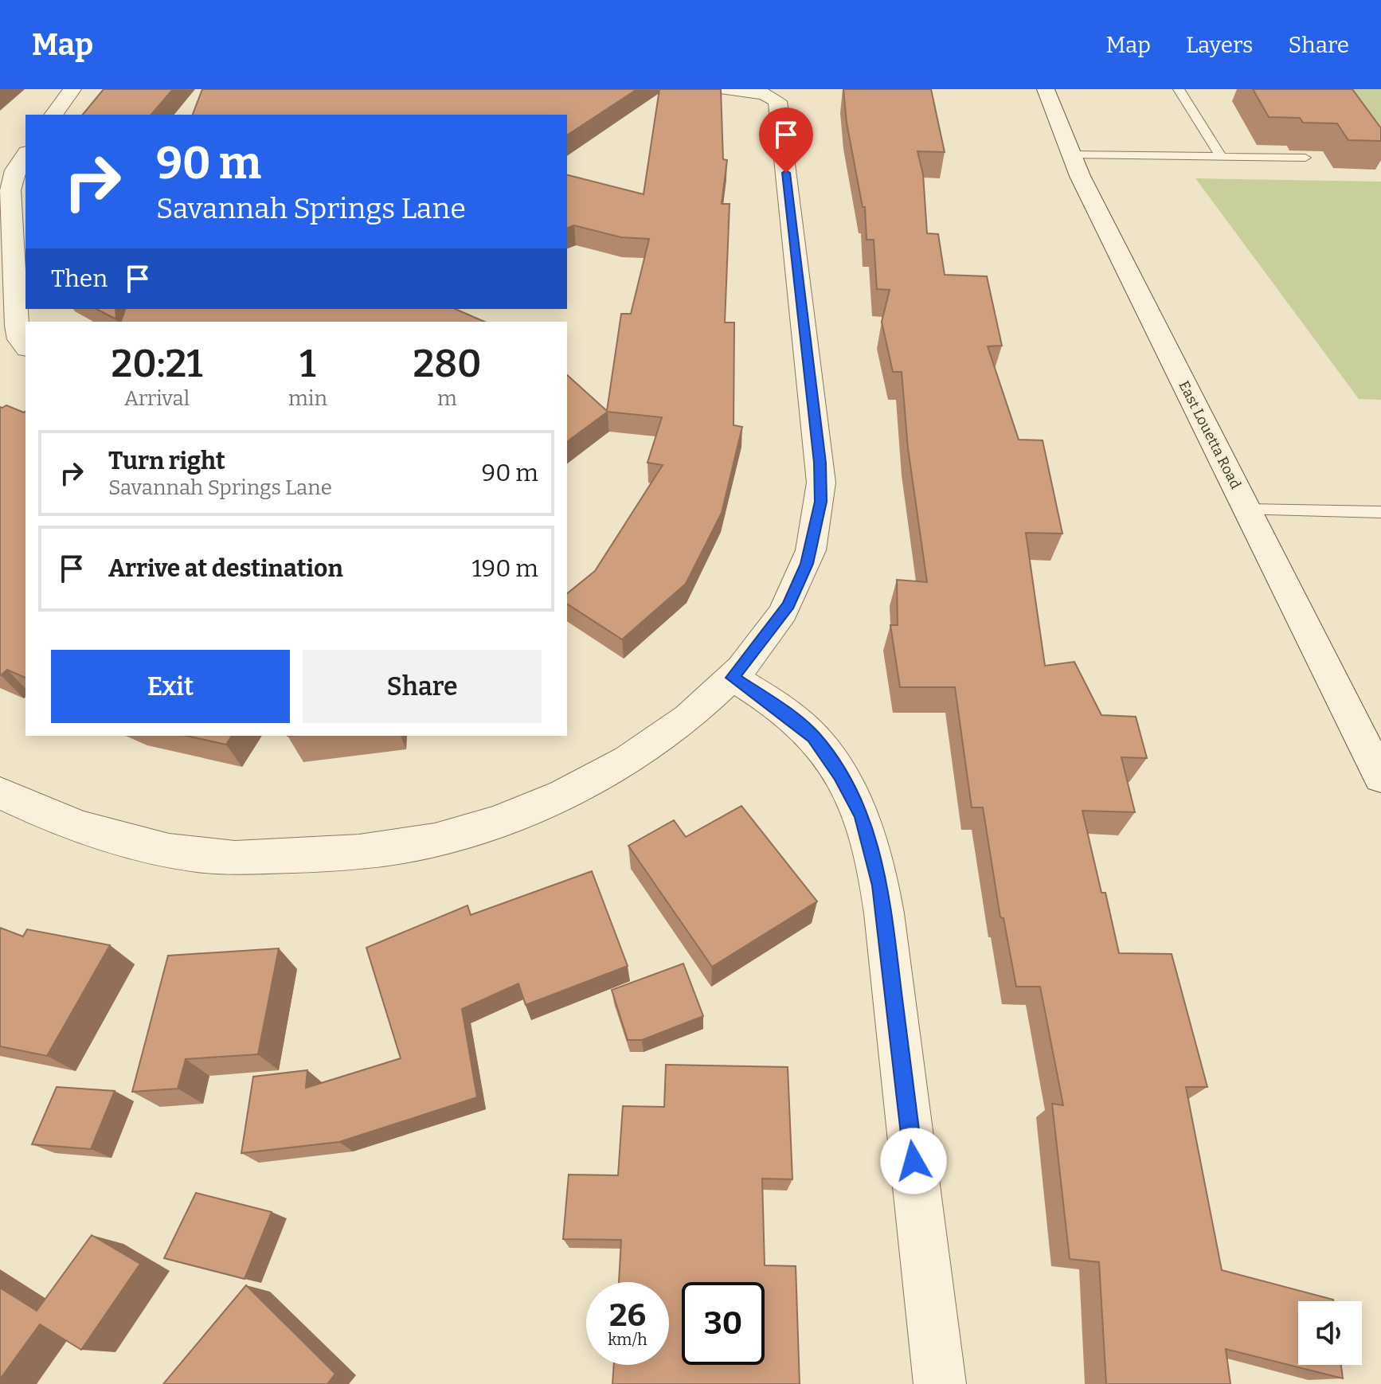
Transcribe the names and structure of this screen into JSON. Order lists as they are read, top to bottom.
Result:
{
  "streets": {
    "street": ["East Louetta Road"]
  },
  "page": {
    "header": "Map",
    "nav": ["Map", "Layers", "Share"],
    "turn": ["90 m", "Savannah Springs Lane"],
    "then": "Then",
    "eta": [
      "20:21",
      "Arrival",
      "1",
      "min",
      "280",
      "m"
    ],
    "list": [
      {
        "name": "Turn right",
        "note": "Savannah Springs Lane",
        "value": "90 m"
      },
      {
        "name": "Arrive at destination",
        "value": "190 m"
      }
    ],
    "buttons": ["Exit", "Share"],
    "speed": "26 km/h",
    "limit": "30"
  }
}
